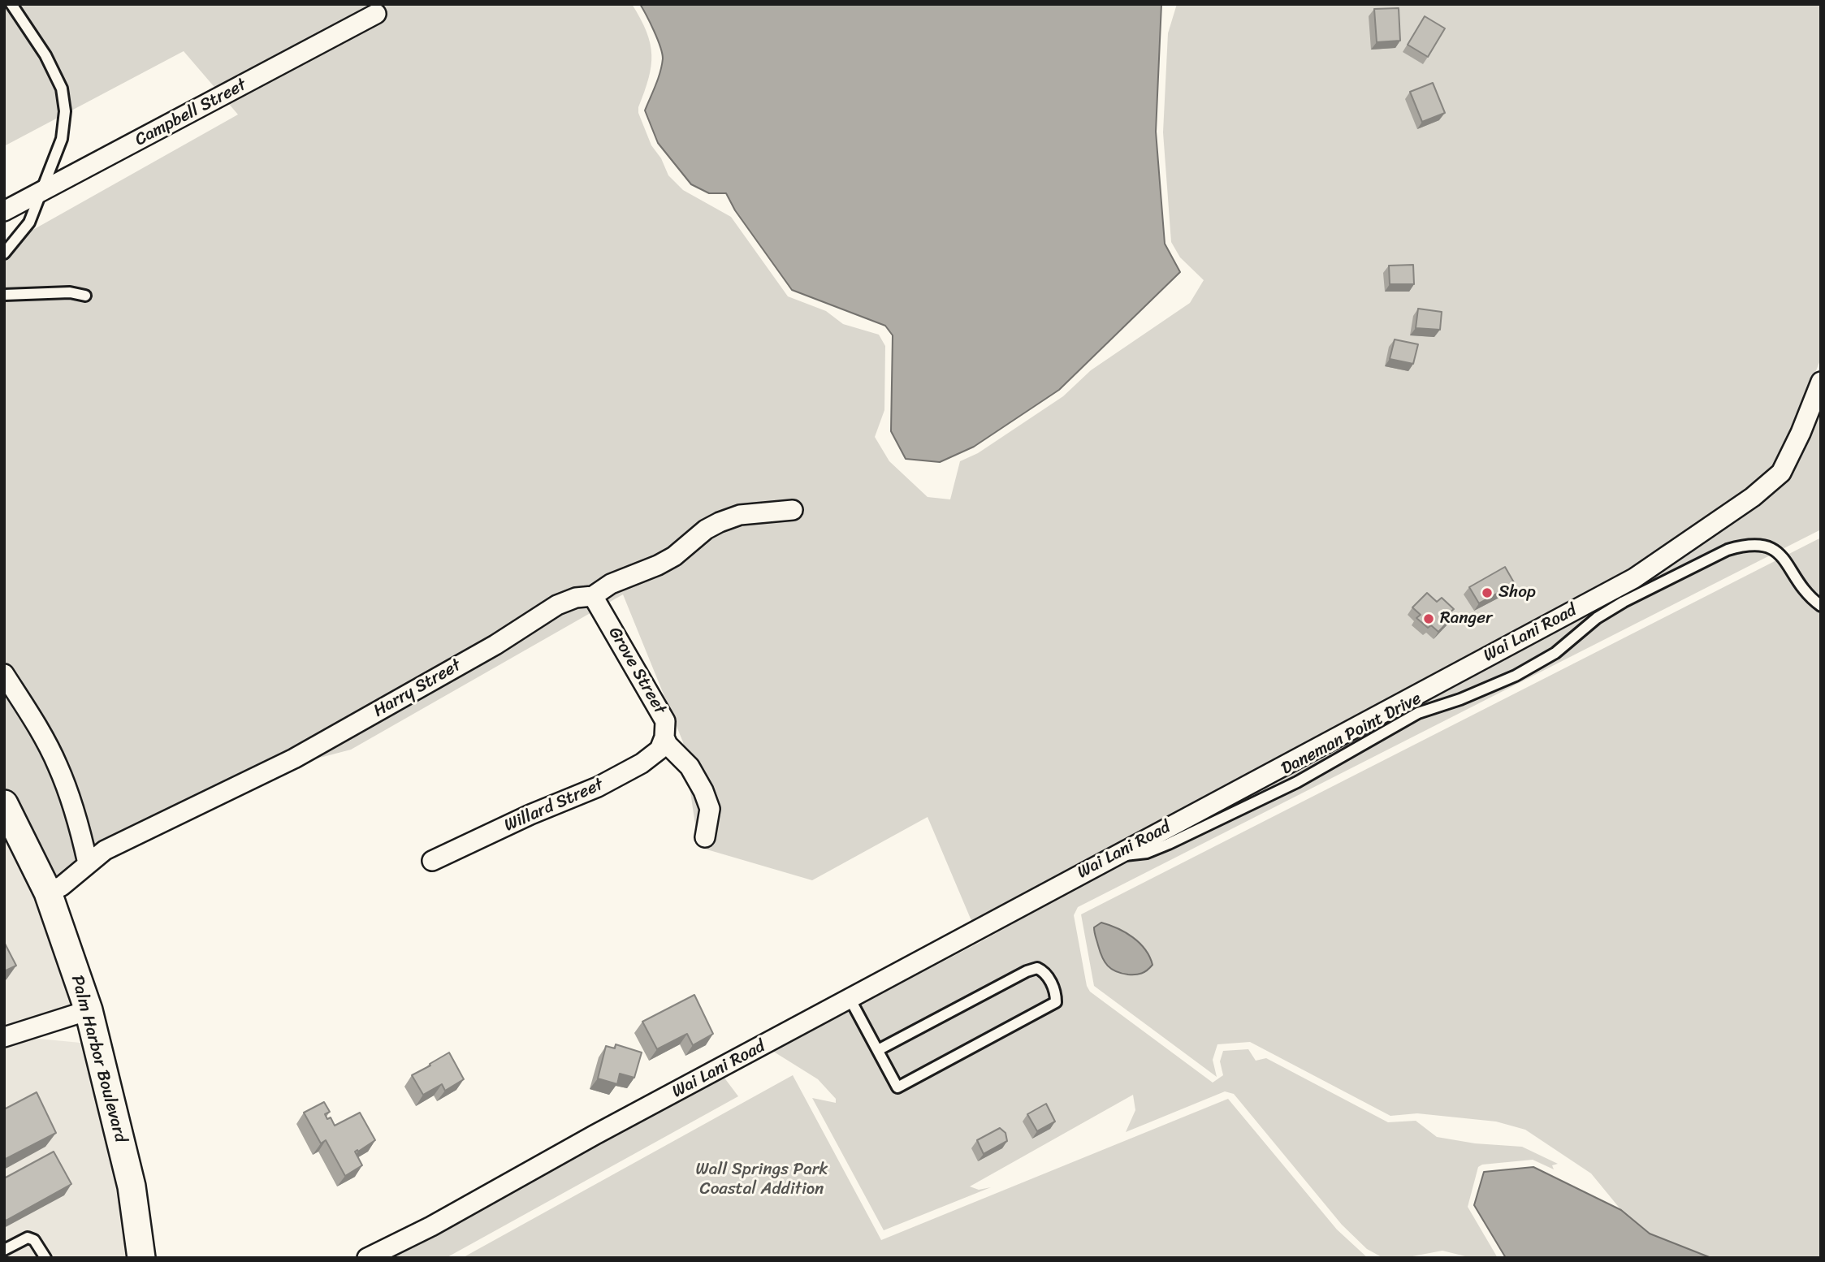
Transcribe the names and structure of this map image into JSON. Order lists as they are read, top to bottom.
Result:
{
  "streets": {
    "main road": ["Palm Harbor Boulevard"],
    "street": [
      "Campbell Street",
      "Wai Lani Road",
      "Grove Street",
      "Harry Street",
      "Willard Street"
    ],
    "lane": ["Daneman Point Drive"]
  },
  "crossings": [
    ["Wai Lani Road", "Daneman Point Drive"],
    ["Grove Street", "Harry Street"],
    ["Grove Street", "Willard Street"],
    ["Harry Street", "Palm Harbor Boulevard"]
  ],
  "parks": ["Wall Springs Park Coastal Addition"],
  "places": ["Shop", "Ranger"]
}
